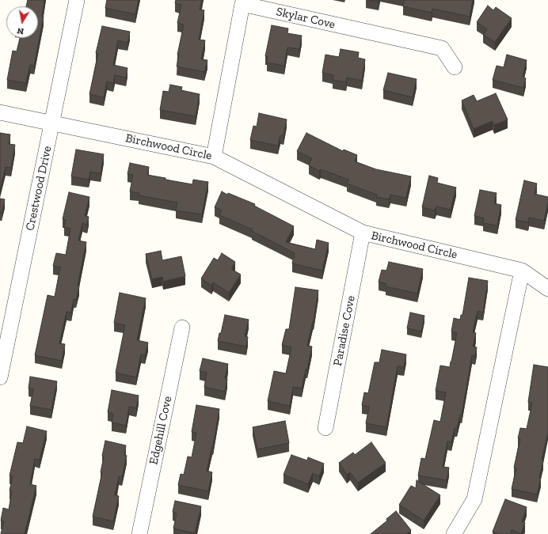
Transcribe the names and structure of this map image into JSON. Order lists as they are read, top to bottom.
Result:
{
  "streets": {
    "street": [
      "Skylar Cove",
      "Birchwood Circle",
      "Crestwood Drive",
      "Paradise Cove",
      "Edgehill Cove"
    ]
  },
  "crossings": [
    ["Skylar Cove", "Birchwood Circle"],
    ["Birchwood Circle", "Crestwood Drive"],
    ["Birchwood Circle", "Paradise Cove"]
  ],
  "north": "bottom"
}
